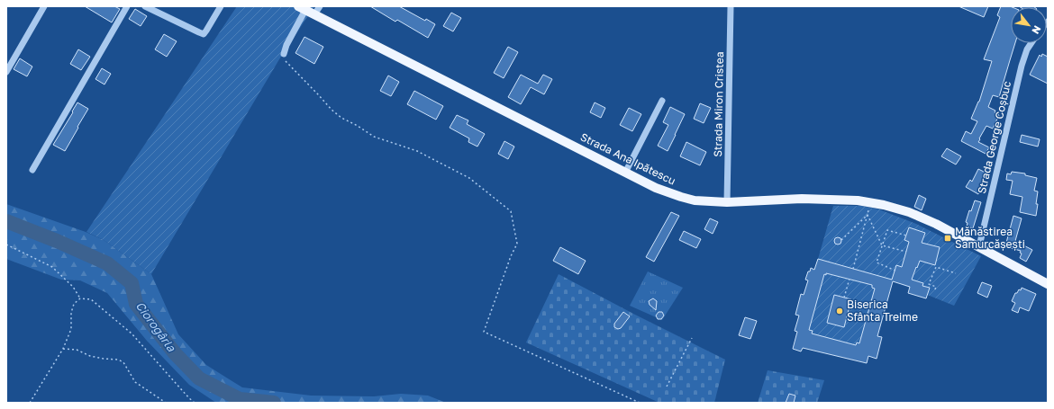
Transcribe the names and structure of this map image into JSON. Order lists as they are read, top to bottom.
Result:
{
  "streets": {
    "main road": ["Strada Ana Ipătescu"],
    "street": ["Strada Miron Cristea", "Strada George Coșbuc"]
  },
  "crossings": [
    ["Strada Miron Cristea", "Strada Ana Ipătescu"],
    ["Strada George Coșbuc", "Strada Ana Ipătescu"]
  ],
  "water": ["Ciorogârla"],
  "places": {
    "transit": ["Mănăstirea Samurcășești"],
    "other": ["Biserica Sfânta Treime"]
  },
  "north": "bottom right"
}
